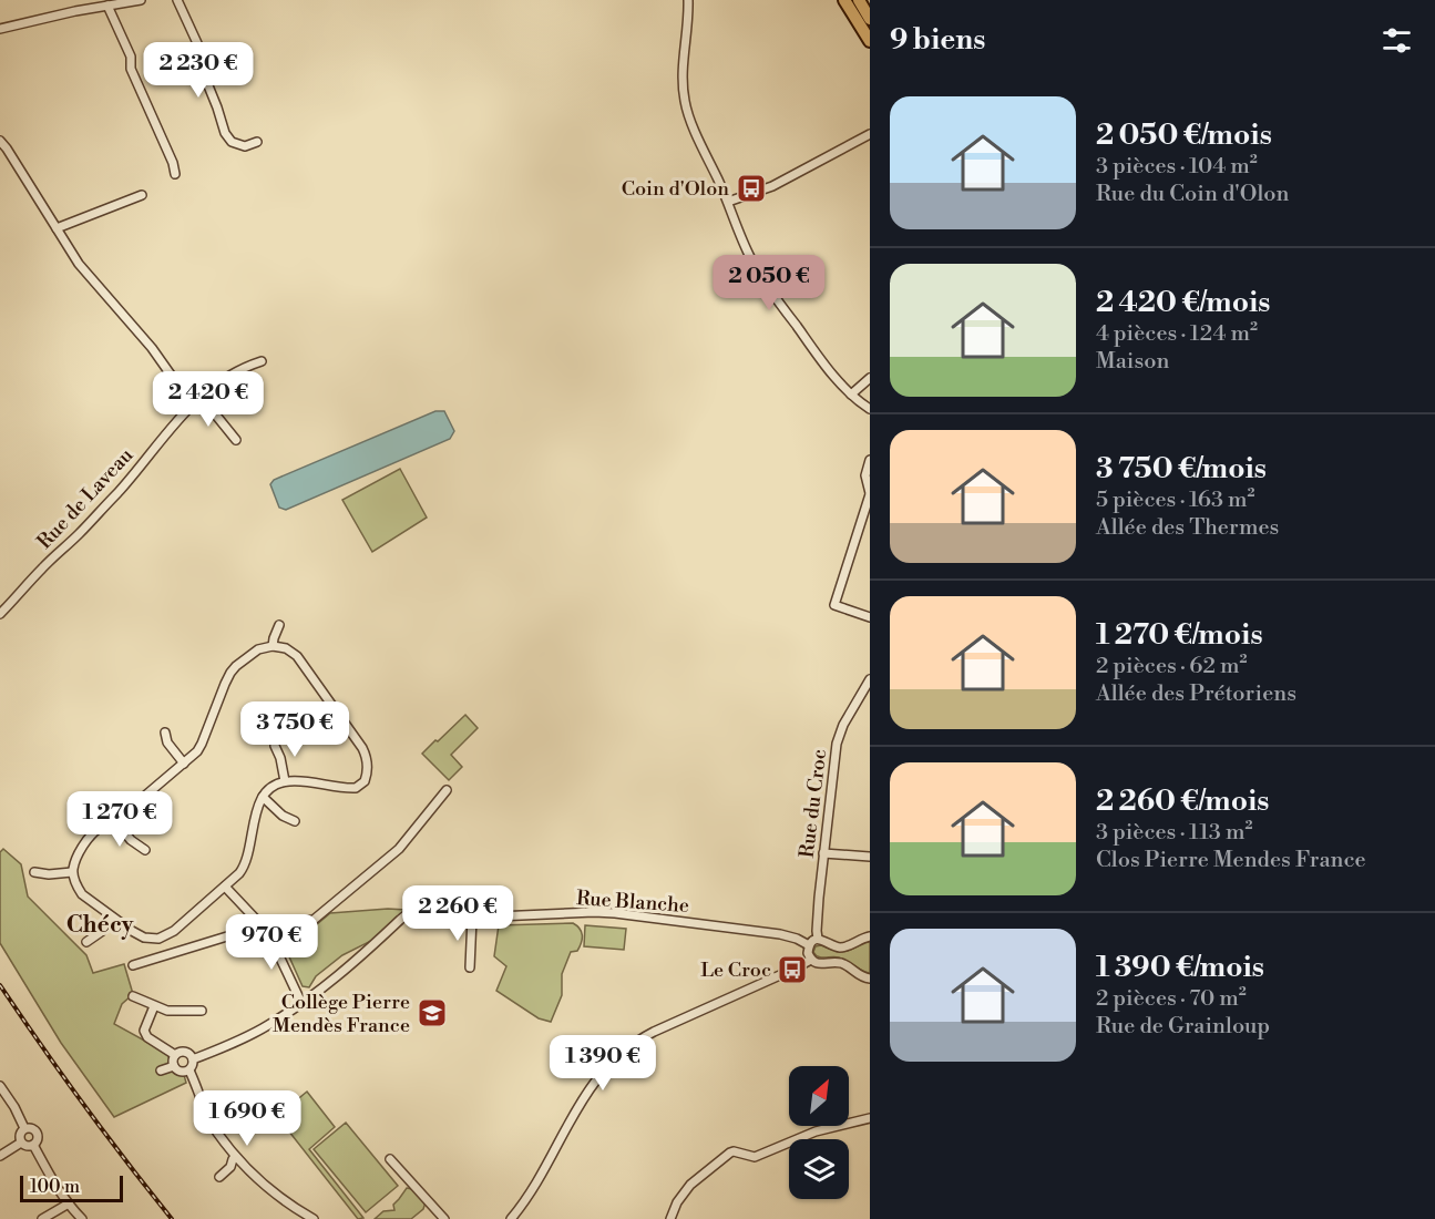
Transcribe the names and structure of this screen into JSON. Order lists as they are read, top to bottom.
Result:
{
  "streets": {
    "street": ["Rue de Laveau", "Rue du Croc", "Rue Blanche"]
  },
  "districts": ["Chécy"],
  "places": {
    "bus stop": ["Coin d'Olon", "Le Croc"],
    "school or university": ["Collège Pierre Mendès France"]
  },
  "scale_bar": "100 m",
  "north": "top right",
  "page": {
    "heading": "9 biens",
    "price": [
      "2 230 €",
      "2 050 €",
      "2 420 €",
      "3 750 €",
      "1 270 €",
      "2 260 €",
      "970 €",
      "1 390 €",
      "1 690 €"
    ],
    "list": [
      {
        "name": "2 050 €/mois",
        "note": "3 pièces · 104 m² · Rue du Coin d'Olon"
      },
      {
        "name": "2 420 €/mois",
        "note": "4 pièces · 124 m² · Maison"
      },
      {
        "name": "3 750 €/mois",
        "note": "5 pièces · 163 m² · Allée des Thermes"
      },
      {
        "name": "1 270 €/mois",
        "note": "2 pièces · 62 m² · Allée des Prétoriens"
      },
      {
        "name": "2 260 €/mois",
        "note": "3 pièces · 113 m² · Clos Pierre Mendes France"
      },
      {
        "name": "1 390 €/mois",
        "note": "2 pièces · 70 m² · Rue de Grainloup"
      }
    ],
    "scale": "100 m"
  }
}
